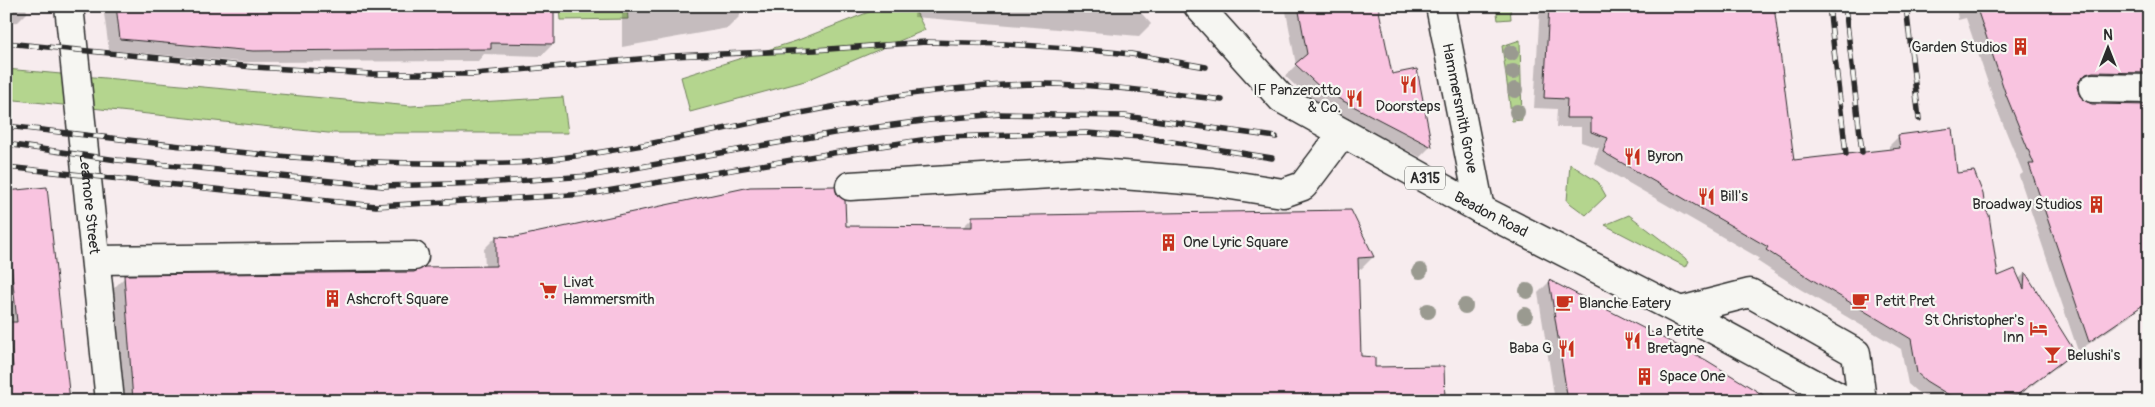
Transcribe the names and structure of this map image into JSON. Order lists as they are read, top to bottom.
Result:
{
  "streets": {
    "main road": [
      "Hammersmith Grove",
      "A315",
      "Leamore Street",
      "Beadon Road"
    ]
  },
  "crossings": [
    ["Hammersmith Grove", "Beadon Road"]
  ],
  "places": {
    "building": [
      "Garden Studios",
      "Broadway Studios",
      "One Lyric Square",
      "Ashcroft Square",
      "Space One"
    ],
    "restaurant": [
      "Doorsteps",
      "IF Panzerotto & Co.",
      "Byron",
      "Bill's",
      "La Petite Bretagne",
      "Baba G"
    ],
    "supermarket": ["Livat Hammersmith"],
    "cafe": ["Petit Pret", "Blanche Eatery"],
    "hotel": ["St Christopher's Inn"],
    "bar": ["Belushi's"]
  },
  "north": "top"
}
